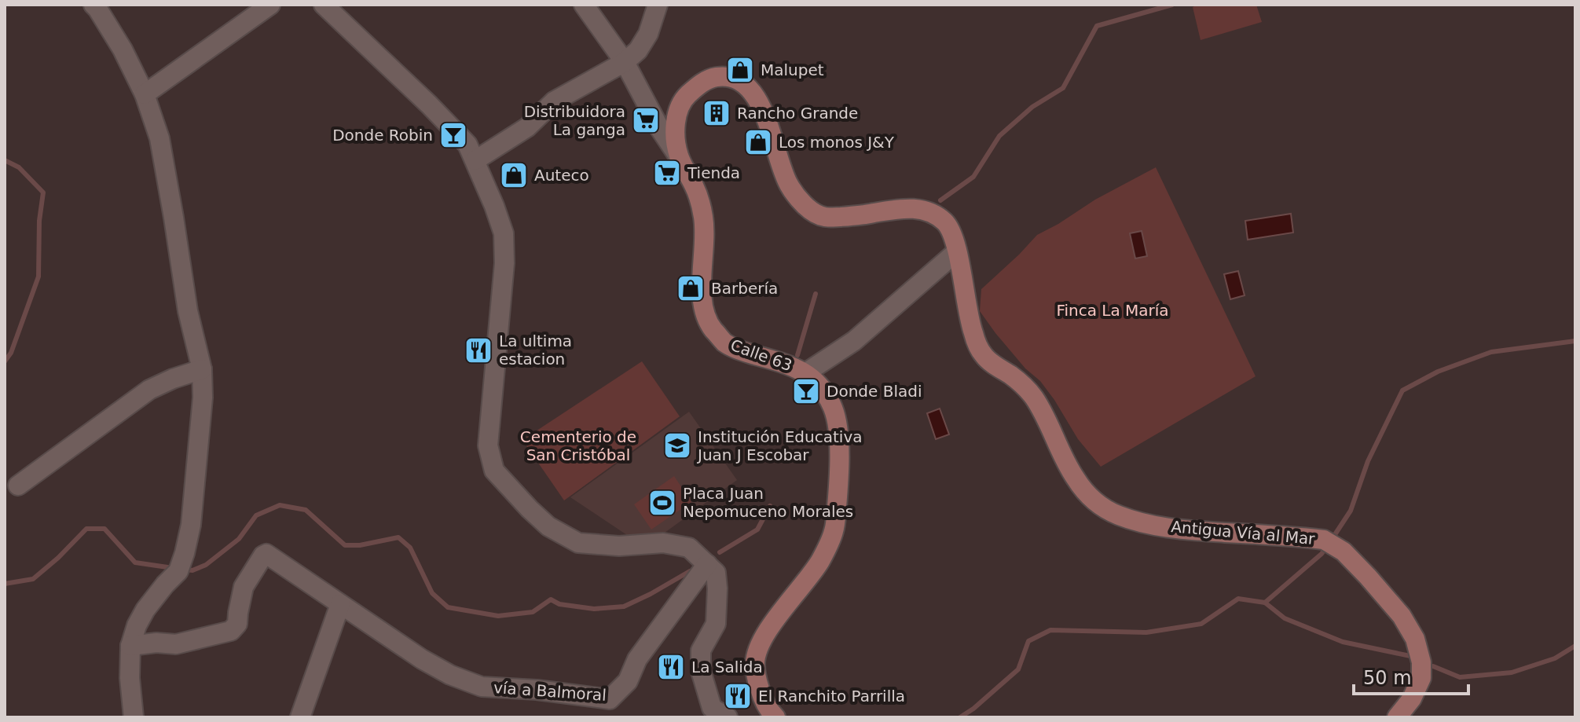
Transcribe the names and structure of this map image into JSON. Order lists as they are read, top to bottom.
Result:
{
  "streets": {
    "main road": ["Calle 63", "Antigua Vía al Mar"],
    "street": ["vía a Balmoral"]
  },
  "crossings": [
    ["Calle 63", "Antigua Vía al Mar"]
  ],
  "parks": ["Finca La María", "Cementerio de San Cristóbal"],
  "places": {
    "shop": [
      "Malupet",
      "Los monos J&Y",
      "Auteco",
      "Barbería"
    ],
    "building": ["Rancho Grande"],
    "supermarket": ["Distribuidora La ganga", "Tienda"],
    "bar": ["Donde Robin", "Donde Bladi"],
    "restaurant": ["La ultima estacion", "La Salida", "El Ranchito Parrilla"],
    "school or university": ["Institución Educativa Juan J Escobar"],
    "sports": ["Placa Juan Nepomuceno Morales"]
  },
  "scale_bar": "50 m"
}
